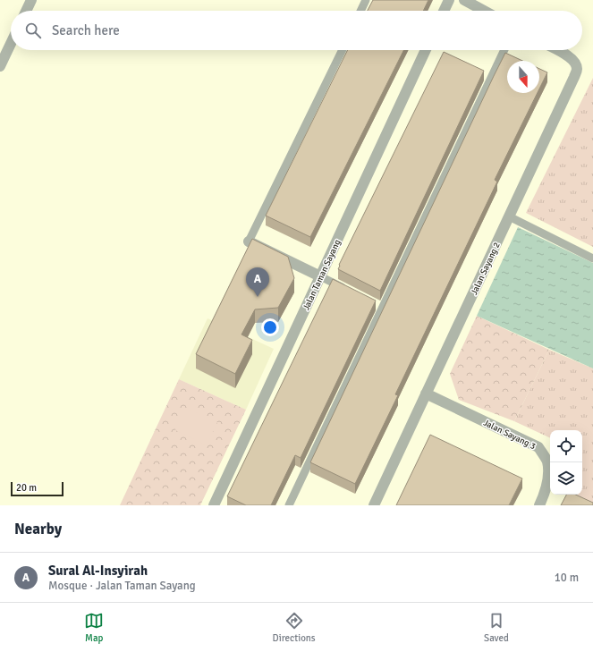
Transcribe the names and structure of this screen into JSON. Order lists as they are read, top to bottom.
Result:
{
  "streets": {
    "street": ["Jalan Sayang 2", "Jalan Taman Sayang", "Jalan Sayang 3"]
  },
  "crossings": [
    ["Jalan Sayang 2", "Jalan Sayang 3"]
  ],
  "scale_bar": "20 m",
  "north": "bottom",
  "page": {
    "search": "Search here",
    "pins": "A",
    "scale": "20 m",
    "heading": "Nearby",
    "list": [
      {
        "mark": "A",
        "name": "Sural Al-Insyirah",
        "note": "Mosque · Jalan Taman Sayang",
        "value": "10 m"
      }
    ],
    "nav": ["Map", "Directions", "Saved"]
  }
}
